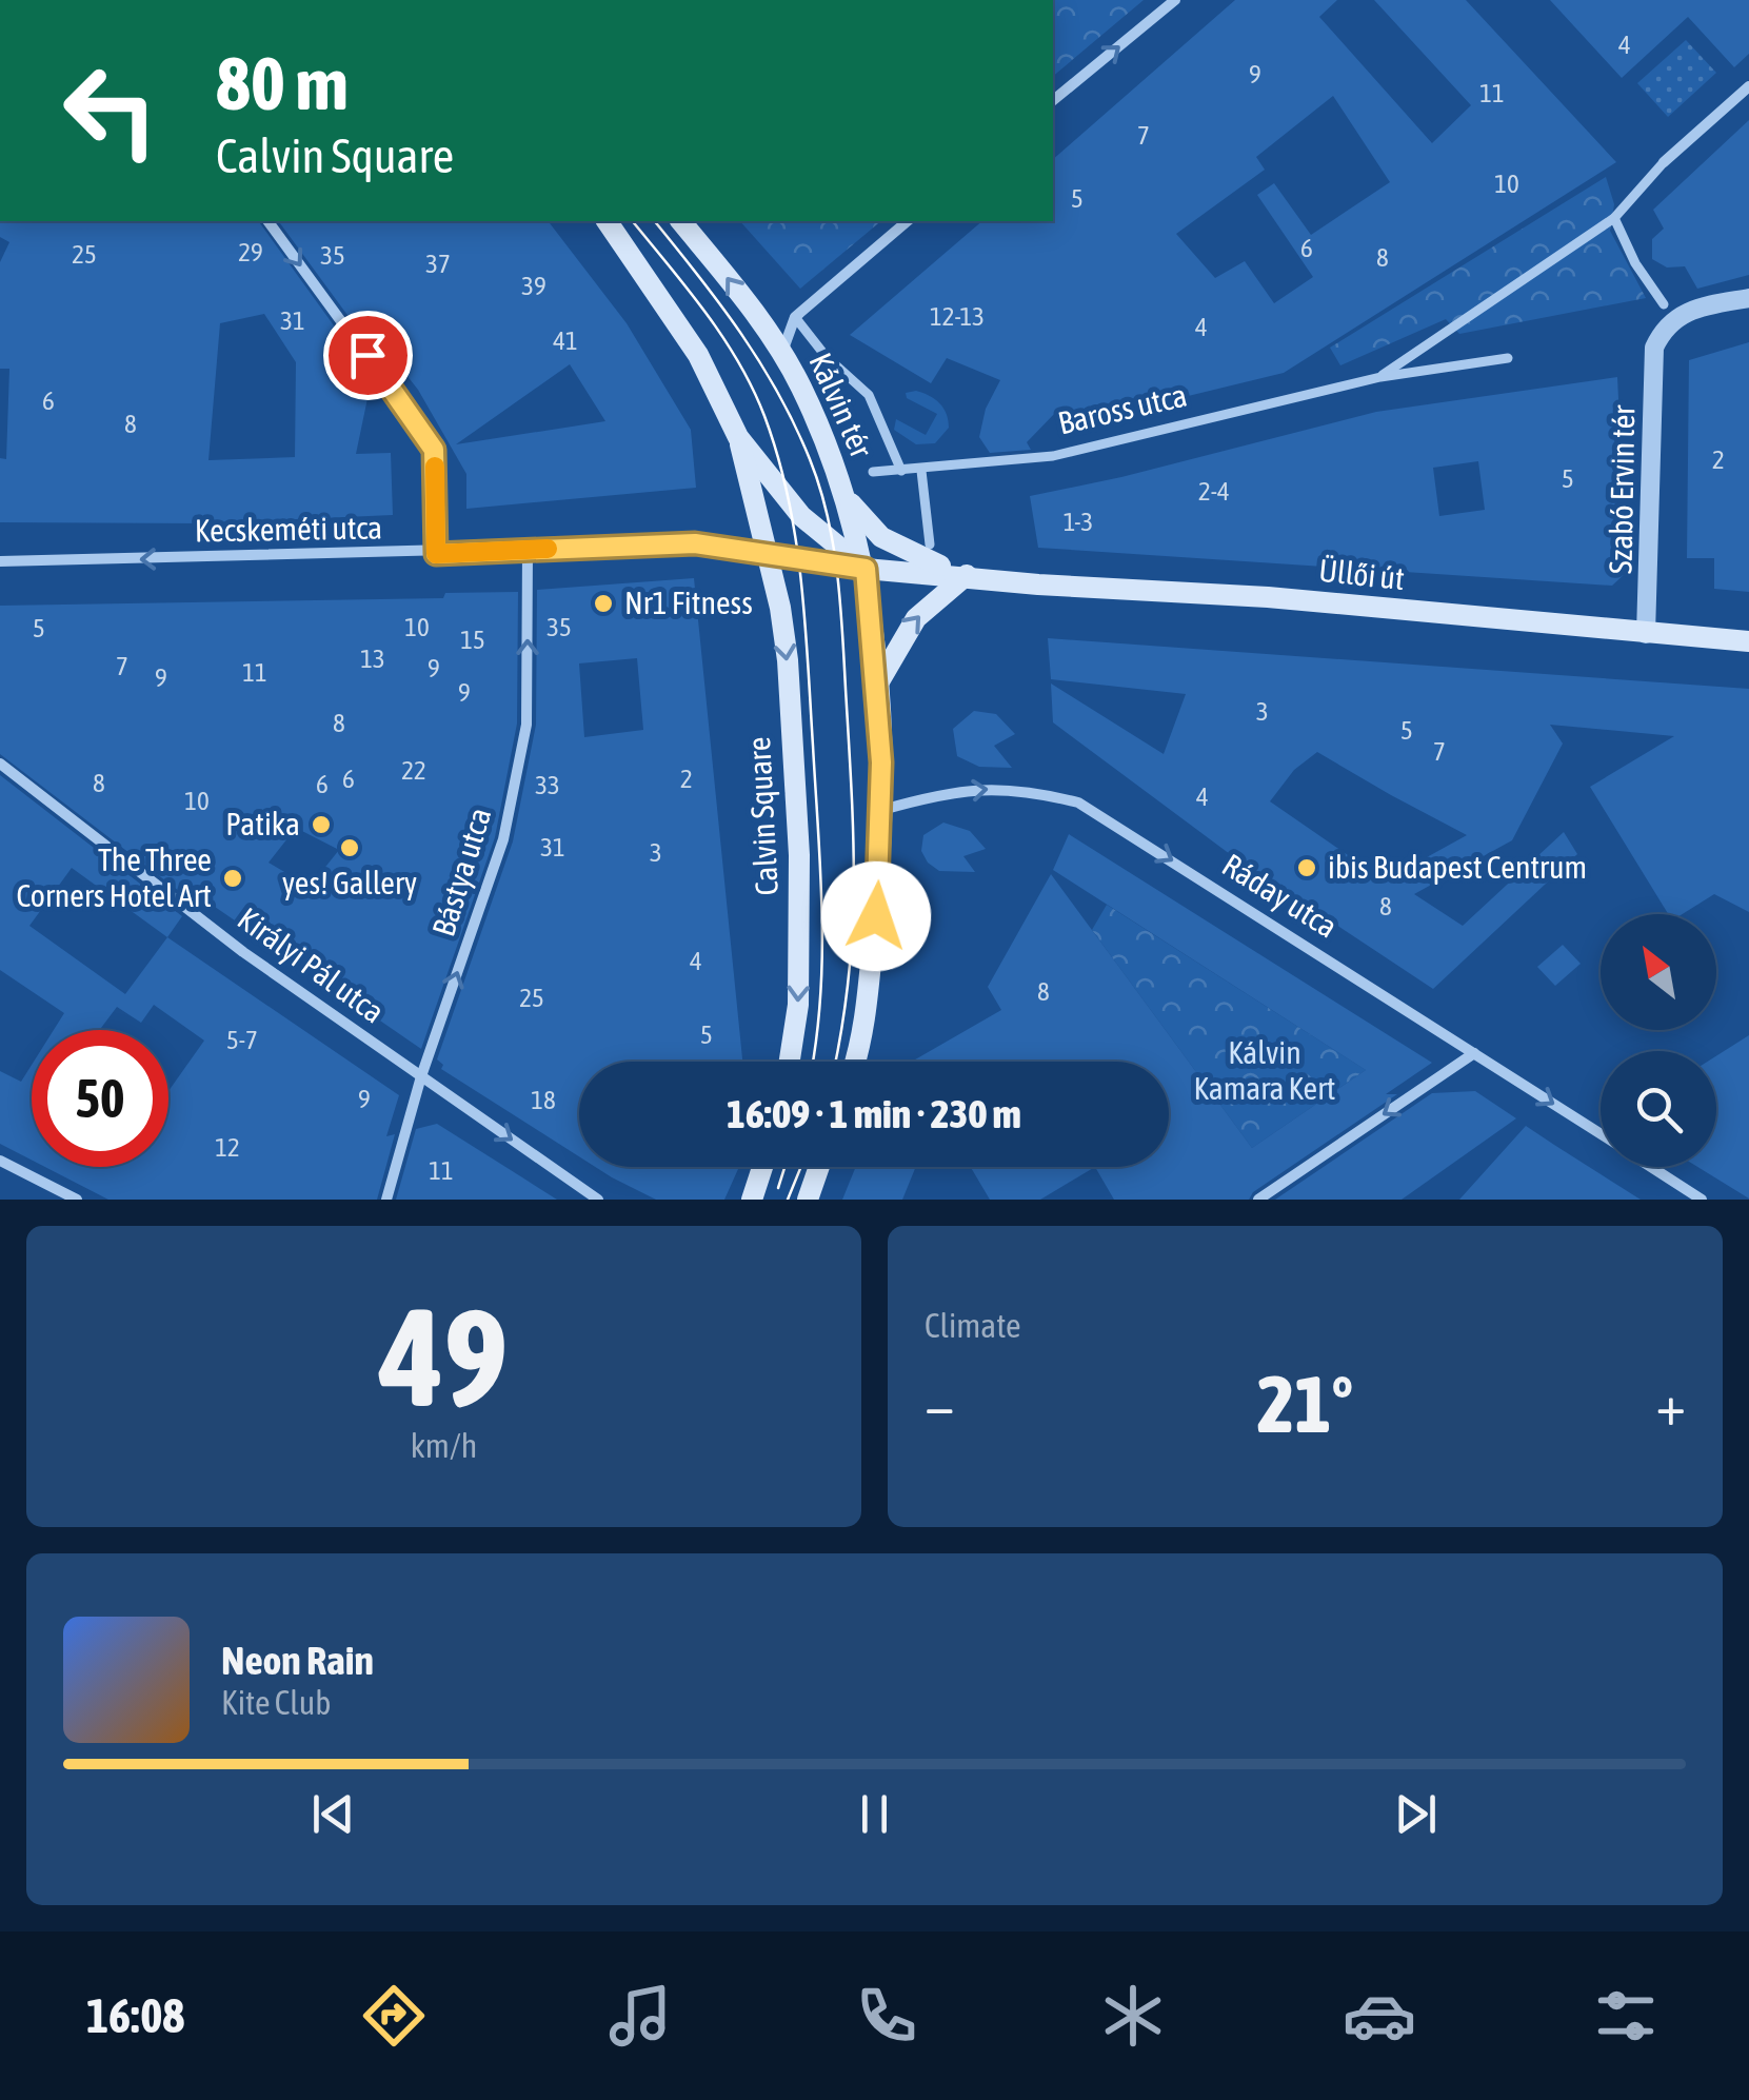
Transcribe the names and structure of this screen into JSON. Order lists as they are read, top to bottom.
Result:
{
  "streets": {
    "main road": ["Kálvin tér", "Üllői út", "Calvin Square"],
    "street": [
      "Baross utca",
      "Szabó Ervin tér",
      "Kecskeméti utca",
      "Bástya utca",
      "Ráday utca",
      "Királyi Pál utca"
    ]
  },
  "crossings": [
    ["Kálvin tér", "Baross utca"],
    ["Szabó Ervin tér", "Üllői út"],
    ["Kecskeméti utca", "Calvin Square"],
    ["Kecskeméti utca", "Bástya utca"],
    ["Bástya utca", "Királyi Pál utca"]
  ],
  "one_way": ["Kecskeméti utca", "Bástya utca", "Ráday utca"],
  "parks": ["Kálvin Kamara Kert"],
  "places": [
    "Nr1 Fitness",
    "Patika",
    "yes! Gallery",
    "ibis Budapest Centrum",
    "The Three Corners Hotel Art"
  ],
  "house_numbers": [
    "4",
    "9",
    "11",
    "7",
    "10",
    "5",
    "6",
    "29",
    "25",
    "35",
    "8",
    "37",
    "39",
    "12-13",
    "31",
    "4",
    "41",
    "6",
    "8",
    "2",
    "5",
    "2-4",
    "1-3",
    "10",
    "35",
    "5",
    "15",
    "13",
    "7",
    "9",
    "11",
    "9",
    "9",
    "3",
    "8",
    "5",
    "7",
    "22",
    "6",
    "2",
    "8",
    "6",
    "33",
    "4",
    "10",
    "31",
    "3",
    "8",
    "4",
    "8",
    "25",
    "5",
    "5-7",
    "9",
    "18",
    "12",
    "11"
  ],
  "north": "top left",
  "page": {
    "turn": ["80 m", "Calvin Square"],
    "limit": "50",
    "trip": "16:09 · 1 min · 230 m",
    "tile": [
      ["49", "km/h"],
      "Climate"
    ],
    "heat": ["−", "21°", "+"],
    "song": ["Neon Rain", "Kite Club"],
    "tabs": "16:08"
  }
}
